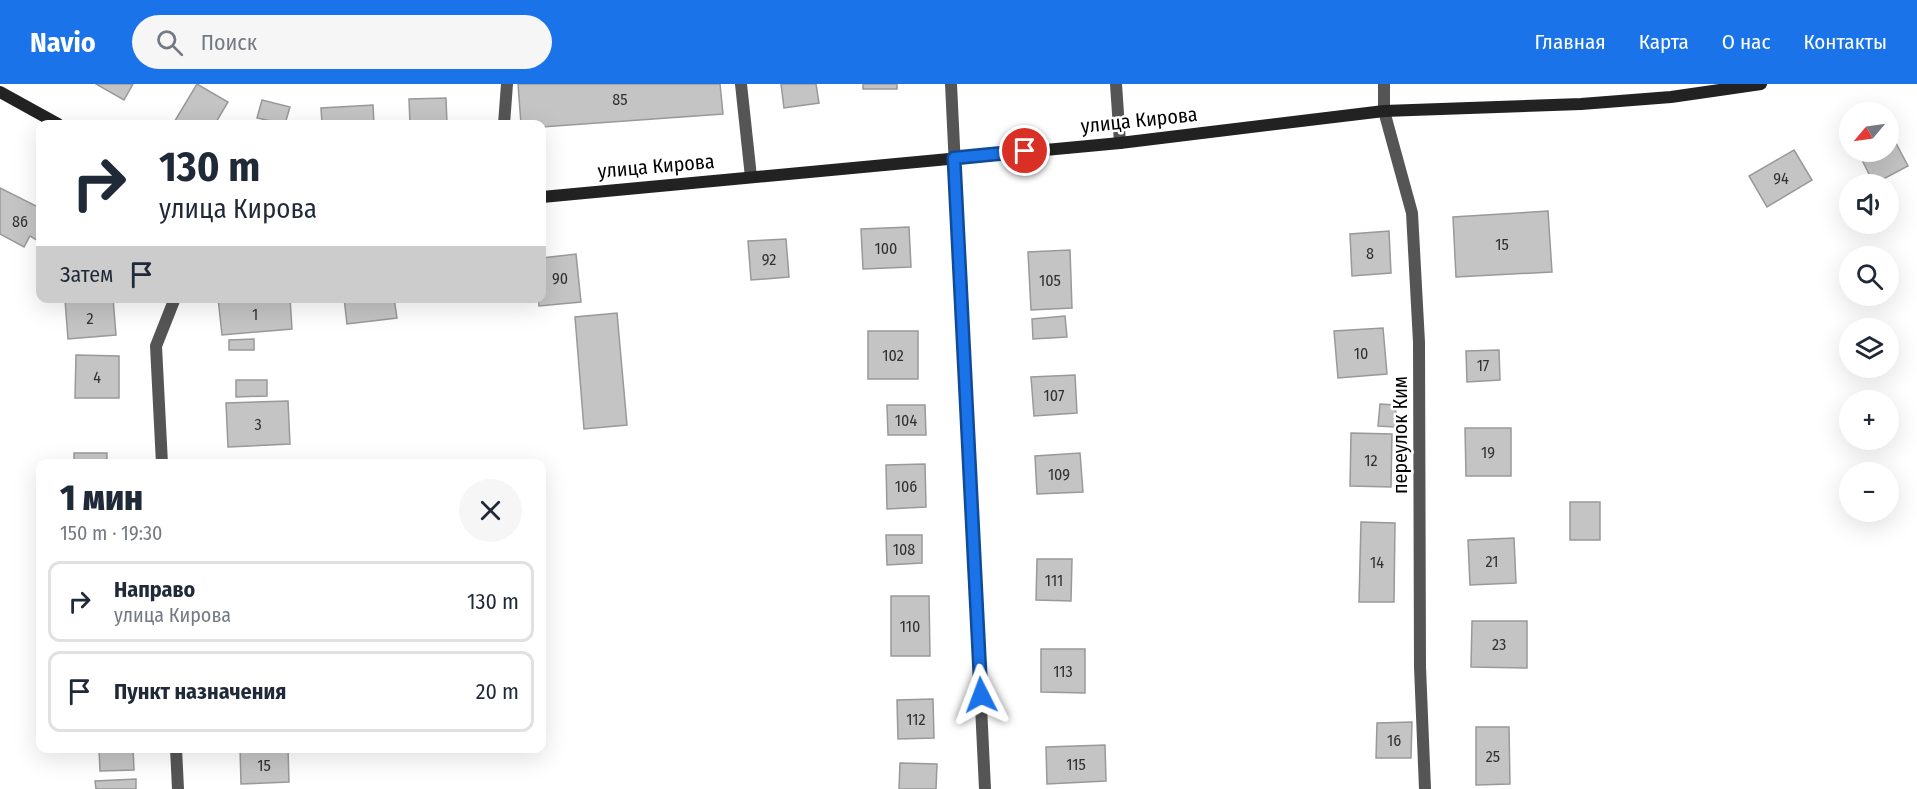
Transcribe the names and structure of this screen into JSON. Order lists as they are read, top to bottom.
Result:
{
  "streets": {
    "main road": ["улица Кирова"],
    "street": ["переулок Ким"]
  },
  "crossings": [
    ["улица Кирова", "переулок Ким"]
  ],
  "house_numbers": [
    "85",
    "94",
    "86",
    "15",
    "100",
    "8",
    "92",
    "90",
    "105",
    "1",
    "2",
    "10",
    "102",
    "17",
    "4",
    "107",
    "104",
    "3",
    "19",
    "12",
    "109",
    "106",
    "108",
    "21",
    "14",
    "111",
    "110",
    "23",
    "113",
    "112",
    "16",
    "25",
    "115",
    "15"
  ],
  "north": "bottom left",
  "page": {
    "header": "Navio",
    "search": "Поиск",
    "nav": [
      "Главная",
      "Карта",
      "О нас",
      "Контакты"
    ],
    "map_buttons": ["+", "−"],
    "turn": ["130 m", "улица Кирова"],
    "then": "Затем",
    "heading": ["1 мин", "150 m · 19:30"],
    "list": [
      {
        "name": "Направо",
        "note": "улица Кирова",
        "value": "130 m"
      },
      {
        "name": "Пункт назначения",
        "value": "20 m"
      }
    ]
  }
}
